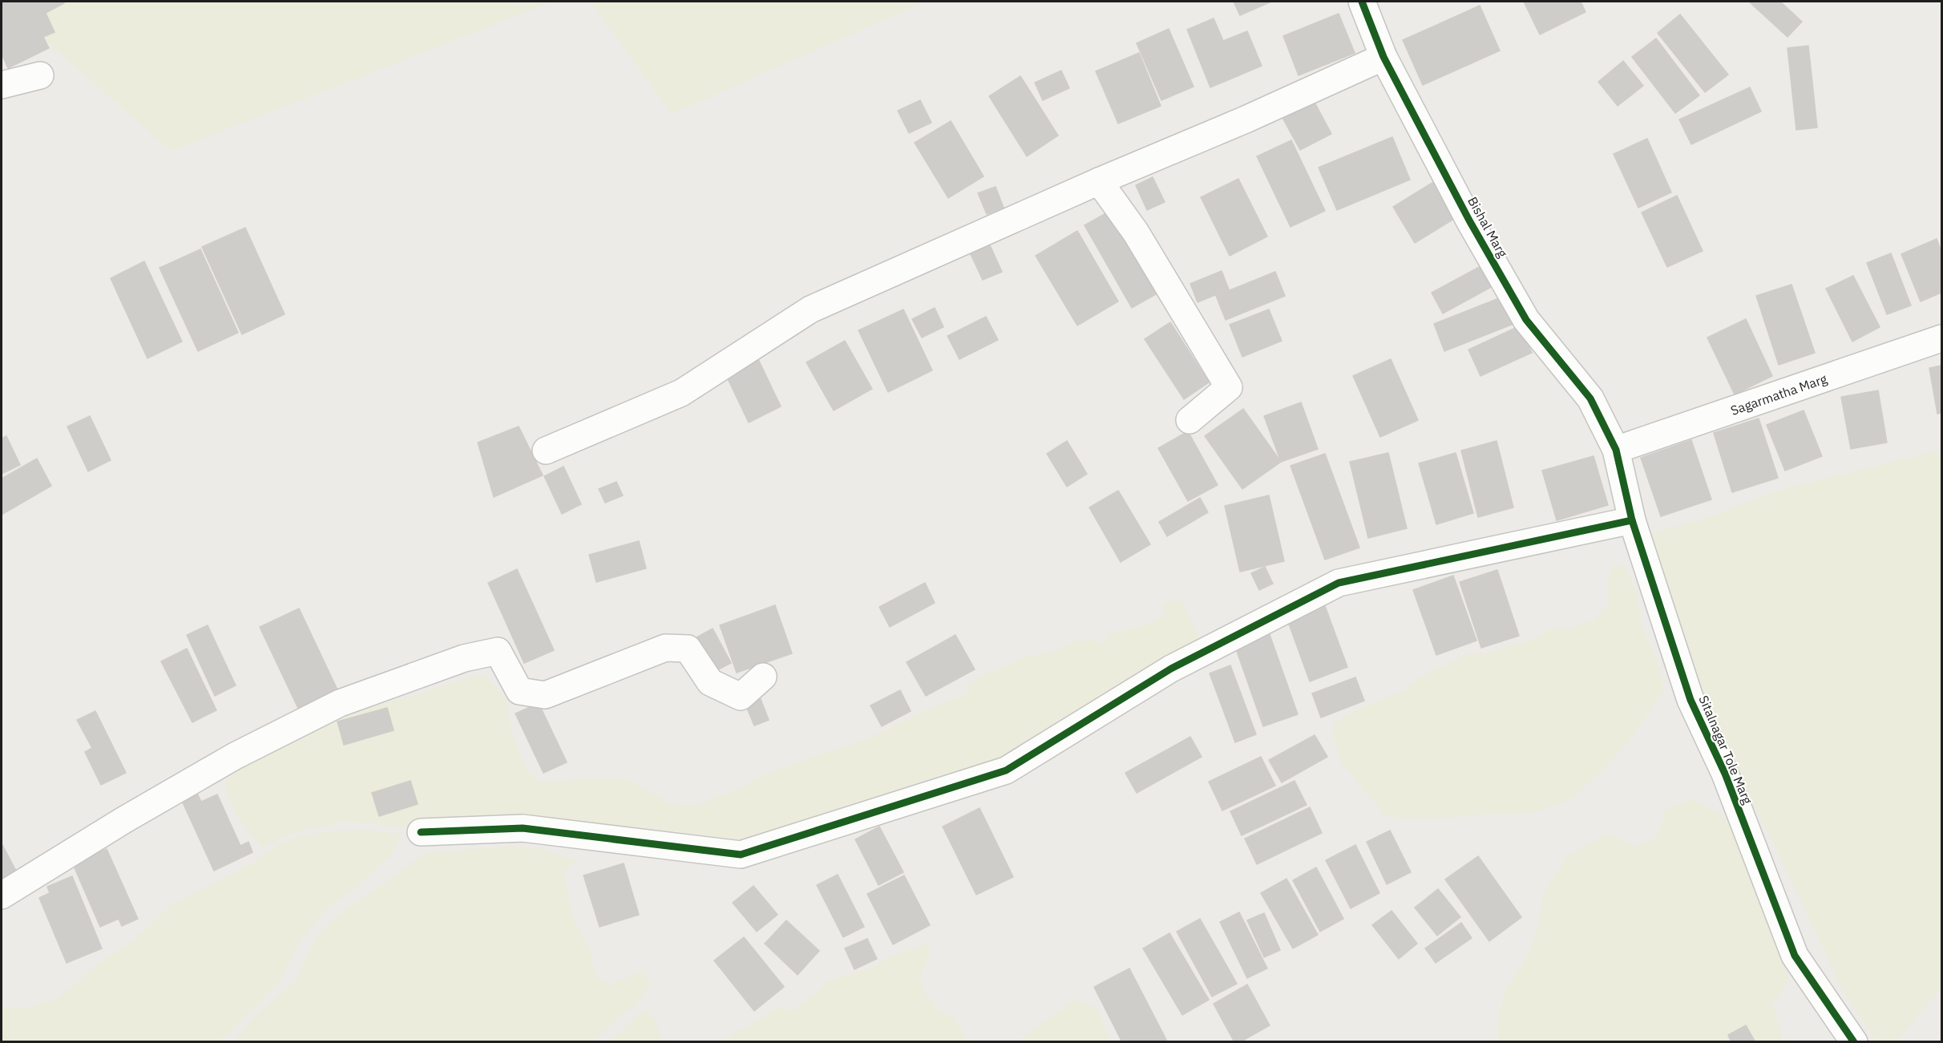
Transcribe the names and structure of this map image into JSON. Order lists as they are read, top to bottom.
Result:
{
  "streets": {
    "street": ["Bishal Marg", "Sagarmatha Marg", "Sitalnagar Tole Marg"]
  },
  "crossings": [
    ["Bishal Marg", "Sagarmatha Marg"],
    ["Bishal Marg", "Sitalnagar Tole Marg"],
    ["Sagarmatha Marg", "Sitalnagar Tole Marg"]
  ]
}
